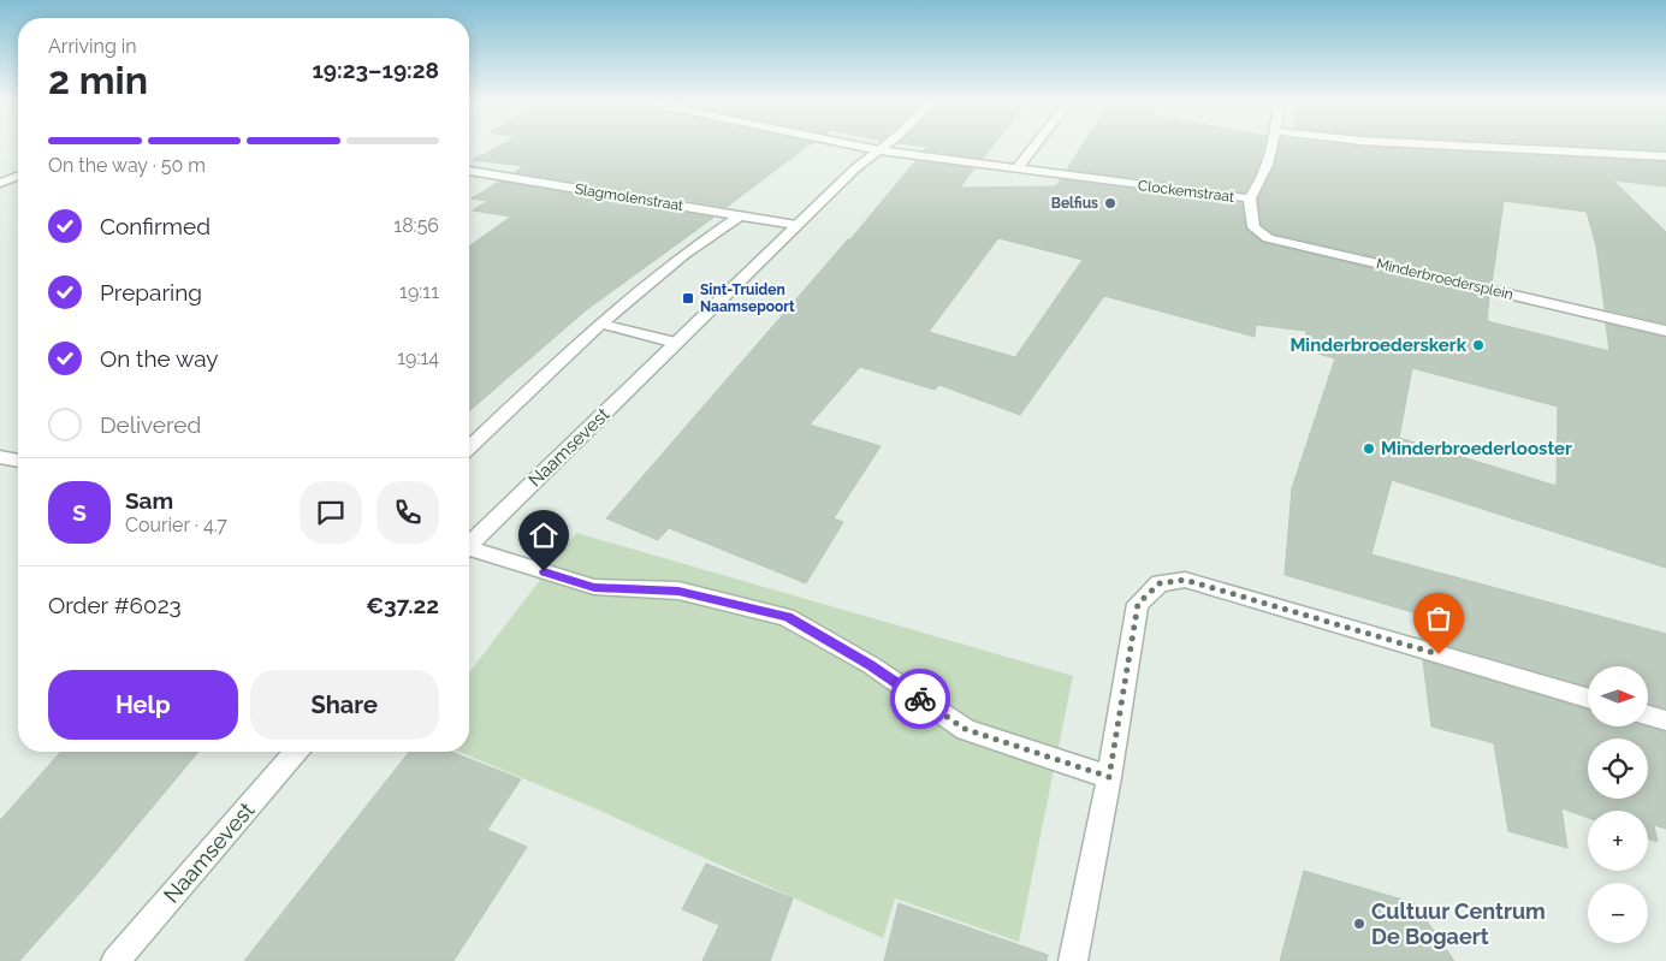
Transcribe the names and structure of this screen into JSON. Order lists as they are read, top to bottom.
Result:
{
  "streets": {
    "street": [
      "Clockemstraat",
      "Slagmolenstraat",
      "Minderbroedersplein",
      "Naamsevest"
    ]
  },
  "crossings": [
    ["Clockemstraat", "Minderbroedersplein"],
    ["Clockemstraat", "Naamsevest"],
    ["Slagmolenstraat", "Naamsevest"]
  ],
  "places": {
    "other": [
      "Belfius",
      "Minderbroederskerk",
      "Minderbroederlooster",
      "Cultuur Centrum De Bogaert"
    ],
    "transit": ["Sint-Truiden Naamsepoort"]
  },
  "north": "right",
  "page": {
    "heading": ["2 min", "Arriving in", "19:23–19:28"],
    "panel": [
      "Sam",
      "Courier · 4.7",
      "Order #6023",
      "€37.22"
    ],
    "bar": "On the way · 50 m",
    "list": [
      ["Confirmed", "18:56"],
      ["Preparing", "19:11"],
      ["On the way", "19:14"],
      "Delivered"
    ],
    "round": "S",
    "buttons": ["Help", "Share"],
    "map_buttons": ["+", "−"]
  }
}
